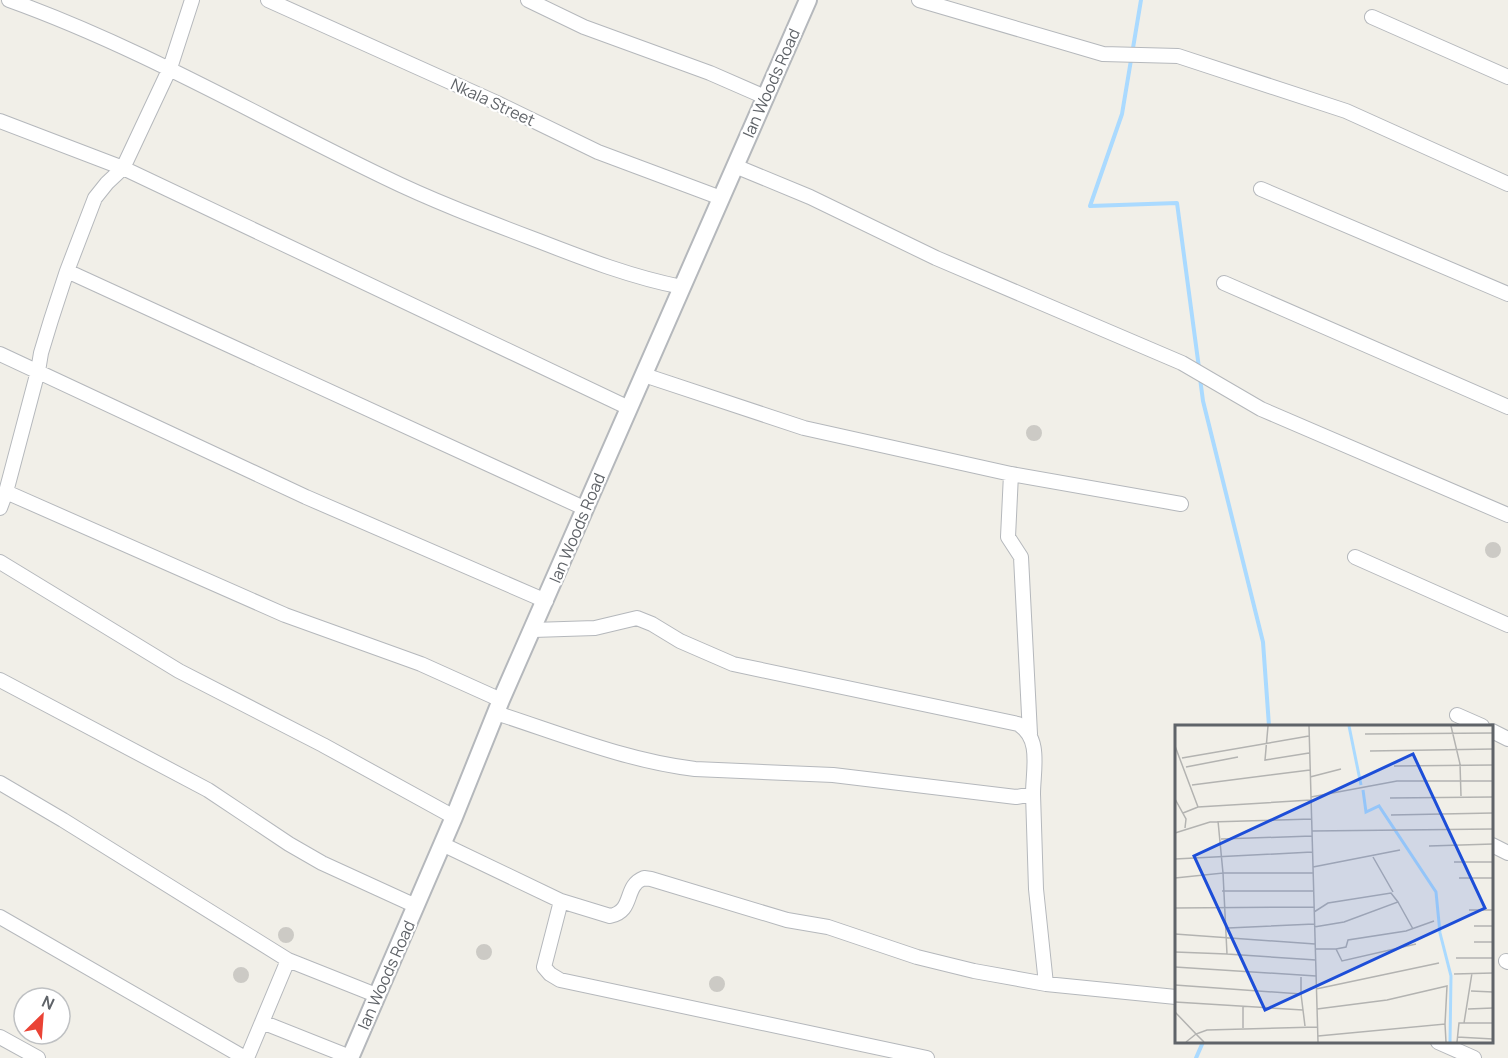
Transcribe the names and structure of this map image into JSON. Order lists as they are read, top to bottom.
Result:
{
  "streets": {
    "street": ["Ian Woods Road", "Nkala Street"]
  },
  "crossings": [
    ["Ian Woods Road", "Nkala Street"]
  ],
  "north": "top right"
}
